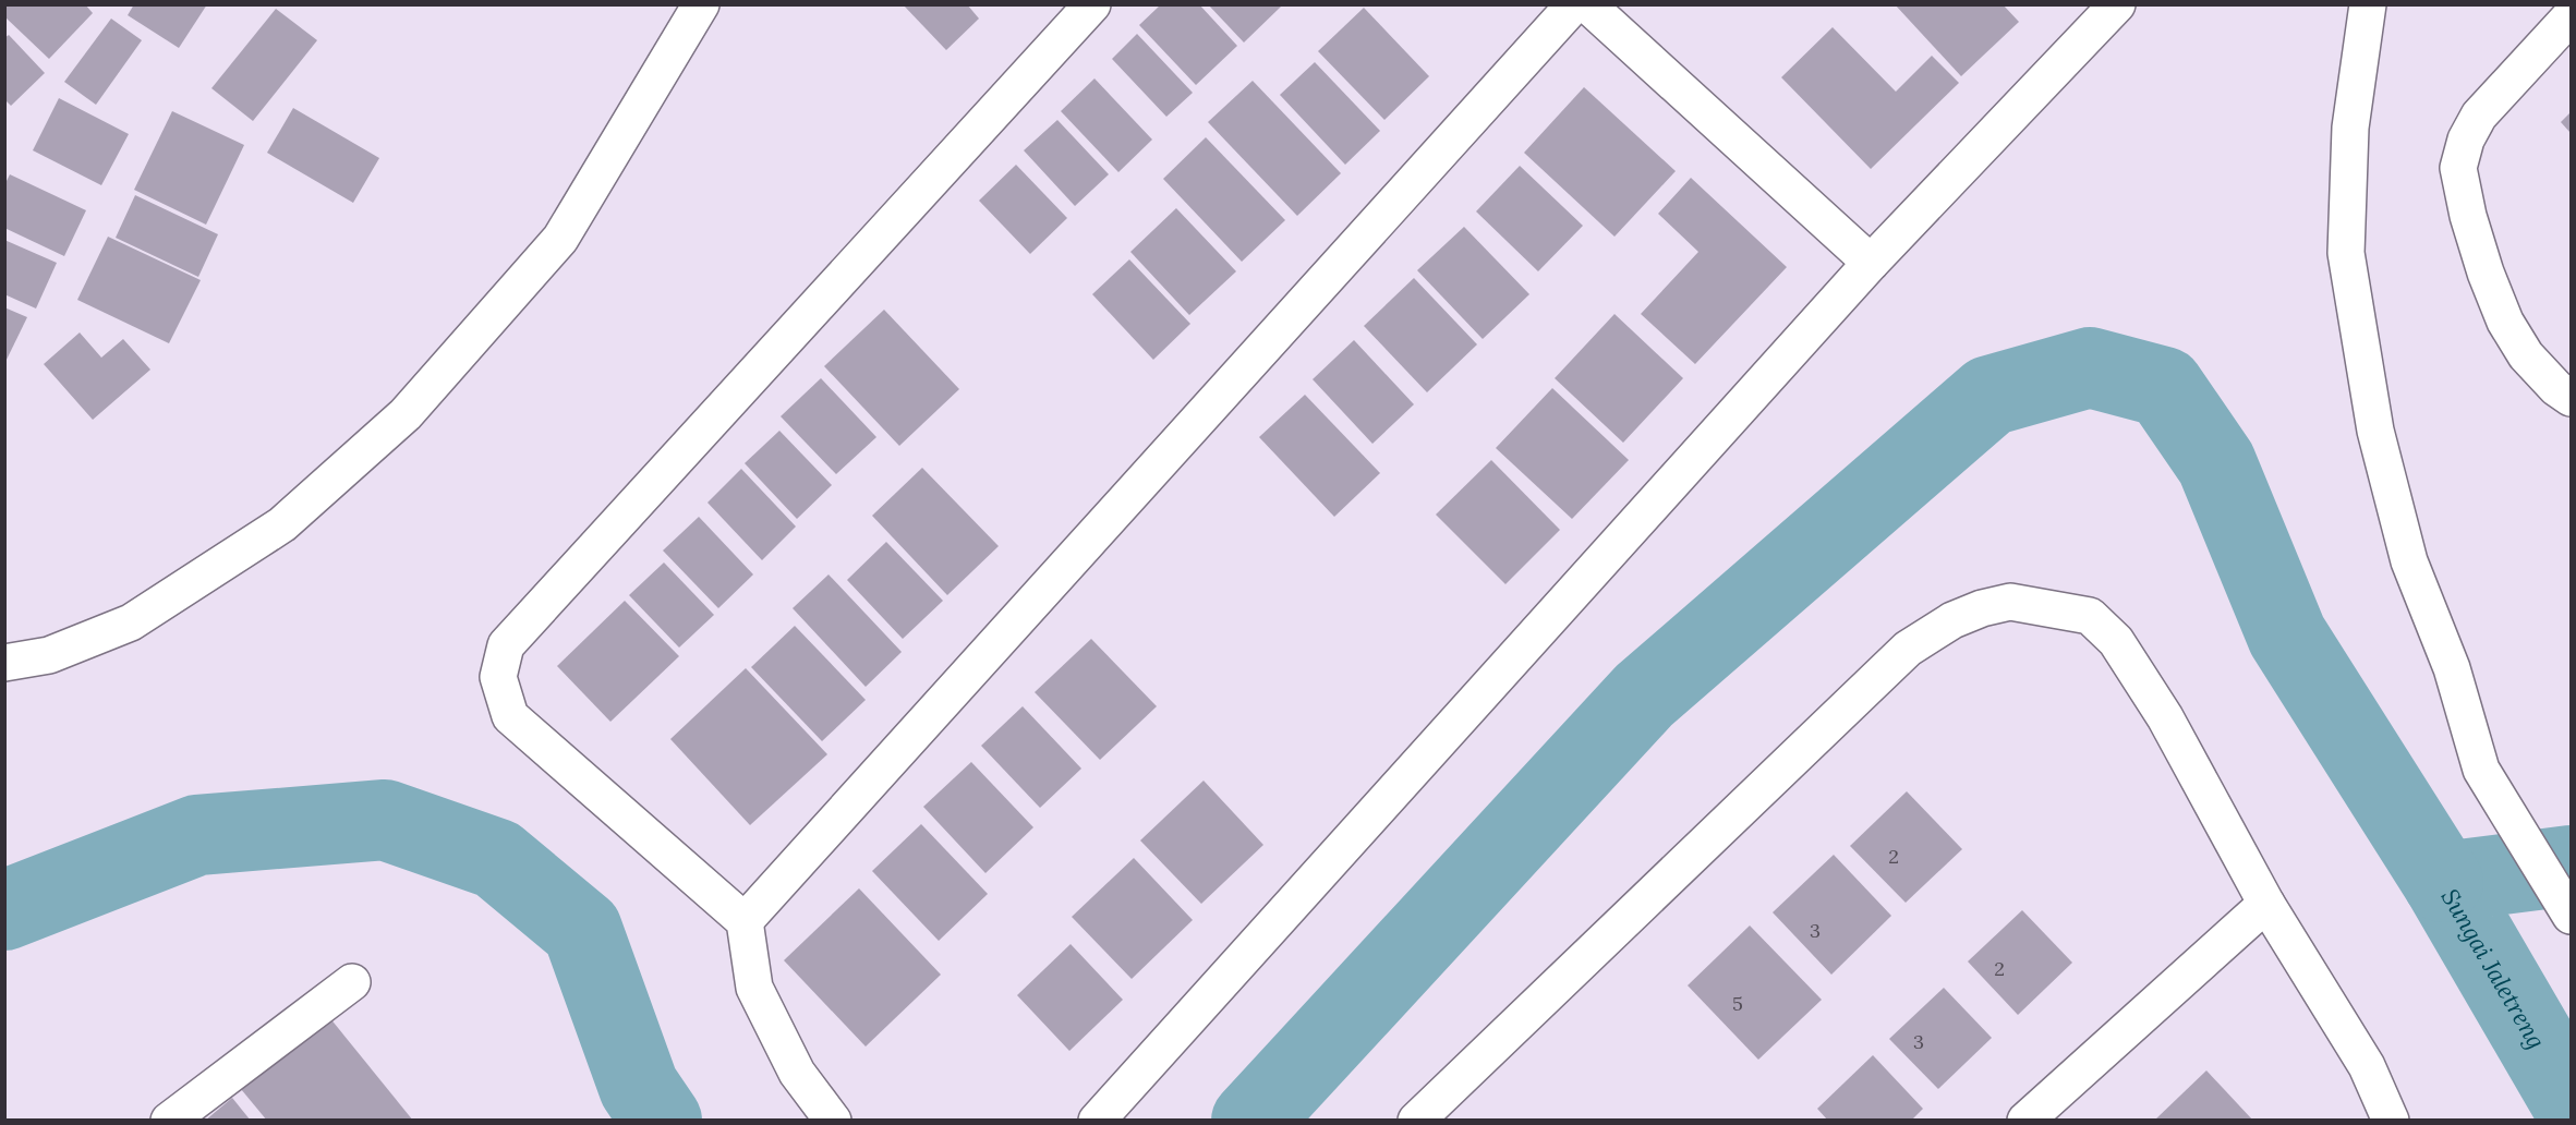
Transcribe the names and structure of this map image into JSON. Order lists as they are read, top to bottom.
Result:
{
  "water": ["Sungai Jaletreng"],
  "house_numbers": [
    "2",
    "3",
    "2",
    "5",
    "3"
  ]
}
